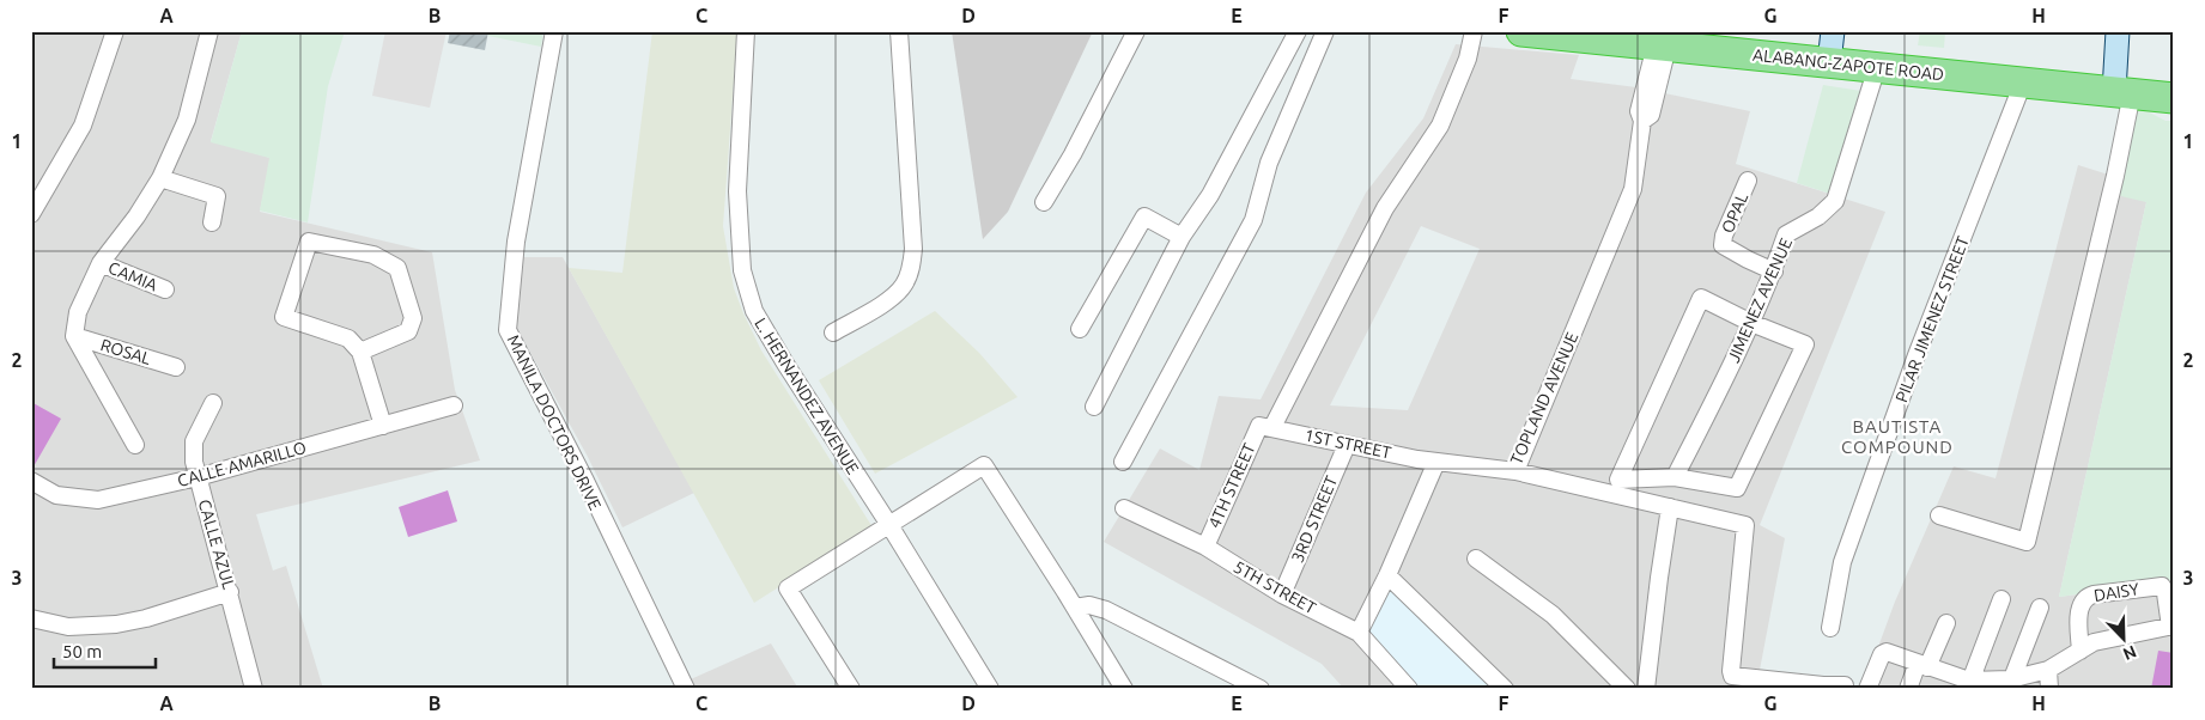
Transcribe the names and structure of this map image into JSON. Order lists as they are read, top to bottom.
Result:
{
  "streets": {
    "highway": ["ALABANG-ZAPOTE ROAD"],
    "street": [
      "OPAL",
      "CAMIA",
      "JIMENEZ AVENUE",
      "PILAR JIMENEZ STREET",
      "ROSAL",
      "L. HERNANDEZ AVENUE",
      "TOPLAND AVENUE",
      "MANILA DOCTORS DRIVE",
      "1ST STREET",
      "CALLE AMARILLO",
      "4TH STREET",
      "3RD STREET",
      "CALLE AZUL",
      "5TH STREET",
      "DAISY"
    ]
  },
  "crossings": [
    ["ALABANG-ZAPOTE ROAD", "JIMENEZ AVENUE"],
    ["ALABANG-ZAPOTE ROAD", "PILAR JIMENEZ STREET"],
    ["ALABANG-ZAPOTE ROAD", "TOPLAND AVENUE"],
    ["OPAL", "JIMENEZ AVENUE"],
    ["TOPLAND AVENUE", "1ST STREET"],
    ["1ST STREET", "4TH STREET"],
    ["1ST STREET", "3RD STREET"],
    ["CALLE AMARILLO", "CALLE AZUL"],
    ["4TH STREET", "5TH STREET"],
    ["3RD STREET", "5TH STREET"]
  ],
  "districts": ["BAUTISTA COMPOUND"],
  "scale_bar": "50 m",
  "north": "bottom right",
  "grid": {
    "columns": [
      "A",
      "B",
      "C",
      "D",
      "E",
      "F",
      "G",
      "H"
    ],
    "rows": ["1", "2", "3"]
  }
}
